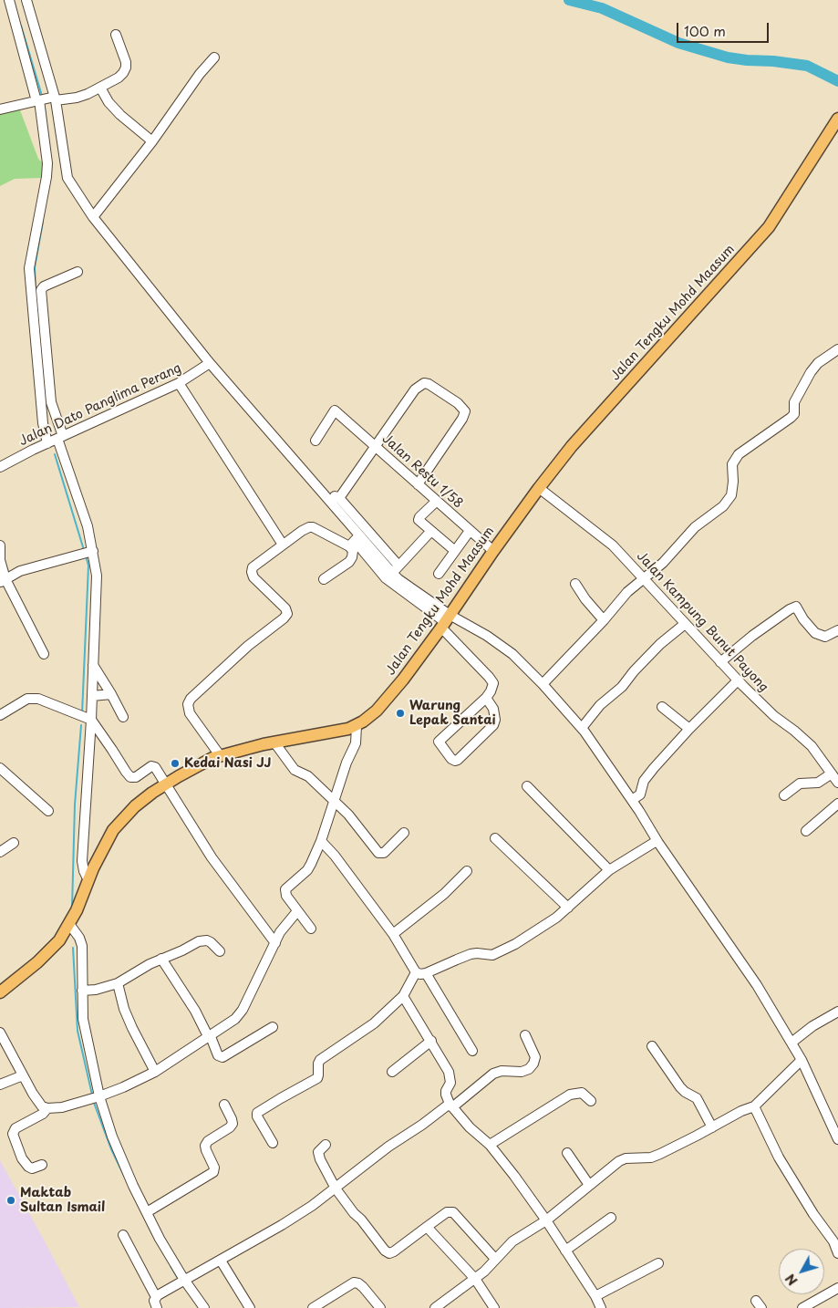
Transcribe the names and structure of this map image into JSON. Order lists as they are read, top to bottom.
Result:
{
  "streets": {
    "main road": ["Jalan Tengku Mohd Maasum"],
    "street": ["Jalan Dato Panglima Perang", "Jalan Restu 1/58", "Jalan Kampung Bunut Payong"]
  },
  "crossings": [
    ["Jalan Tengku Mohd Maasum", "Jalan Restu 1/58"],
    ["Jalan Tengku Mohd Maasum", "Jalan Kampung Bunut Payong"]
  ],
  "places": ["Warung Lepak Santai", "Kedai Nasi JJ", "Maktab Sultan Ismail"],
  "scale_bar": "100 m",
  "north": "bottom left"
}
